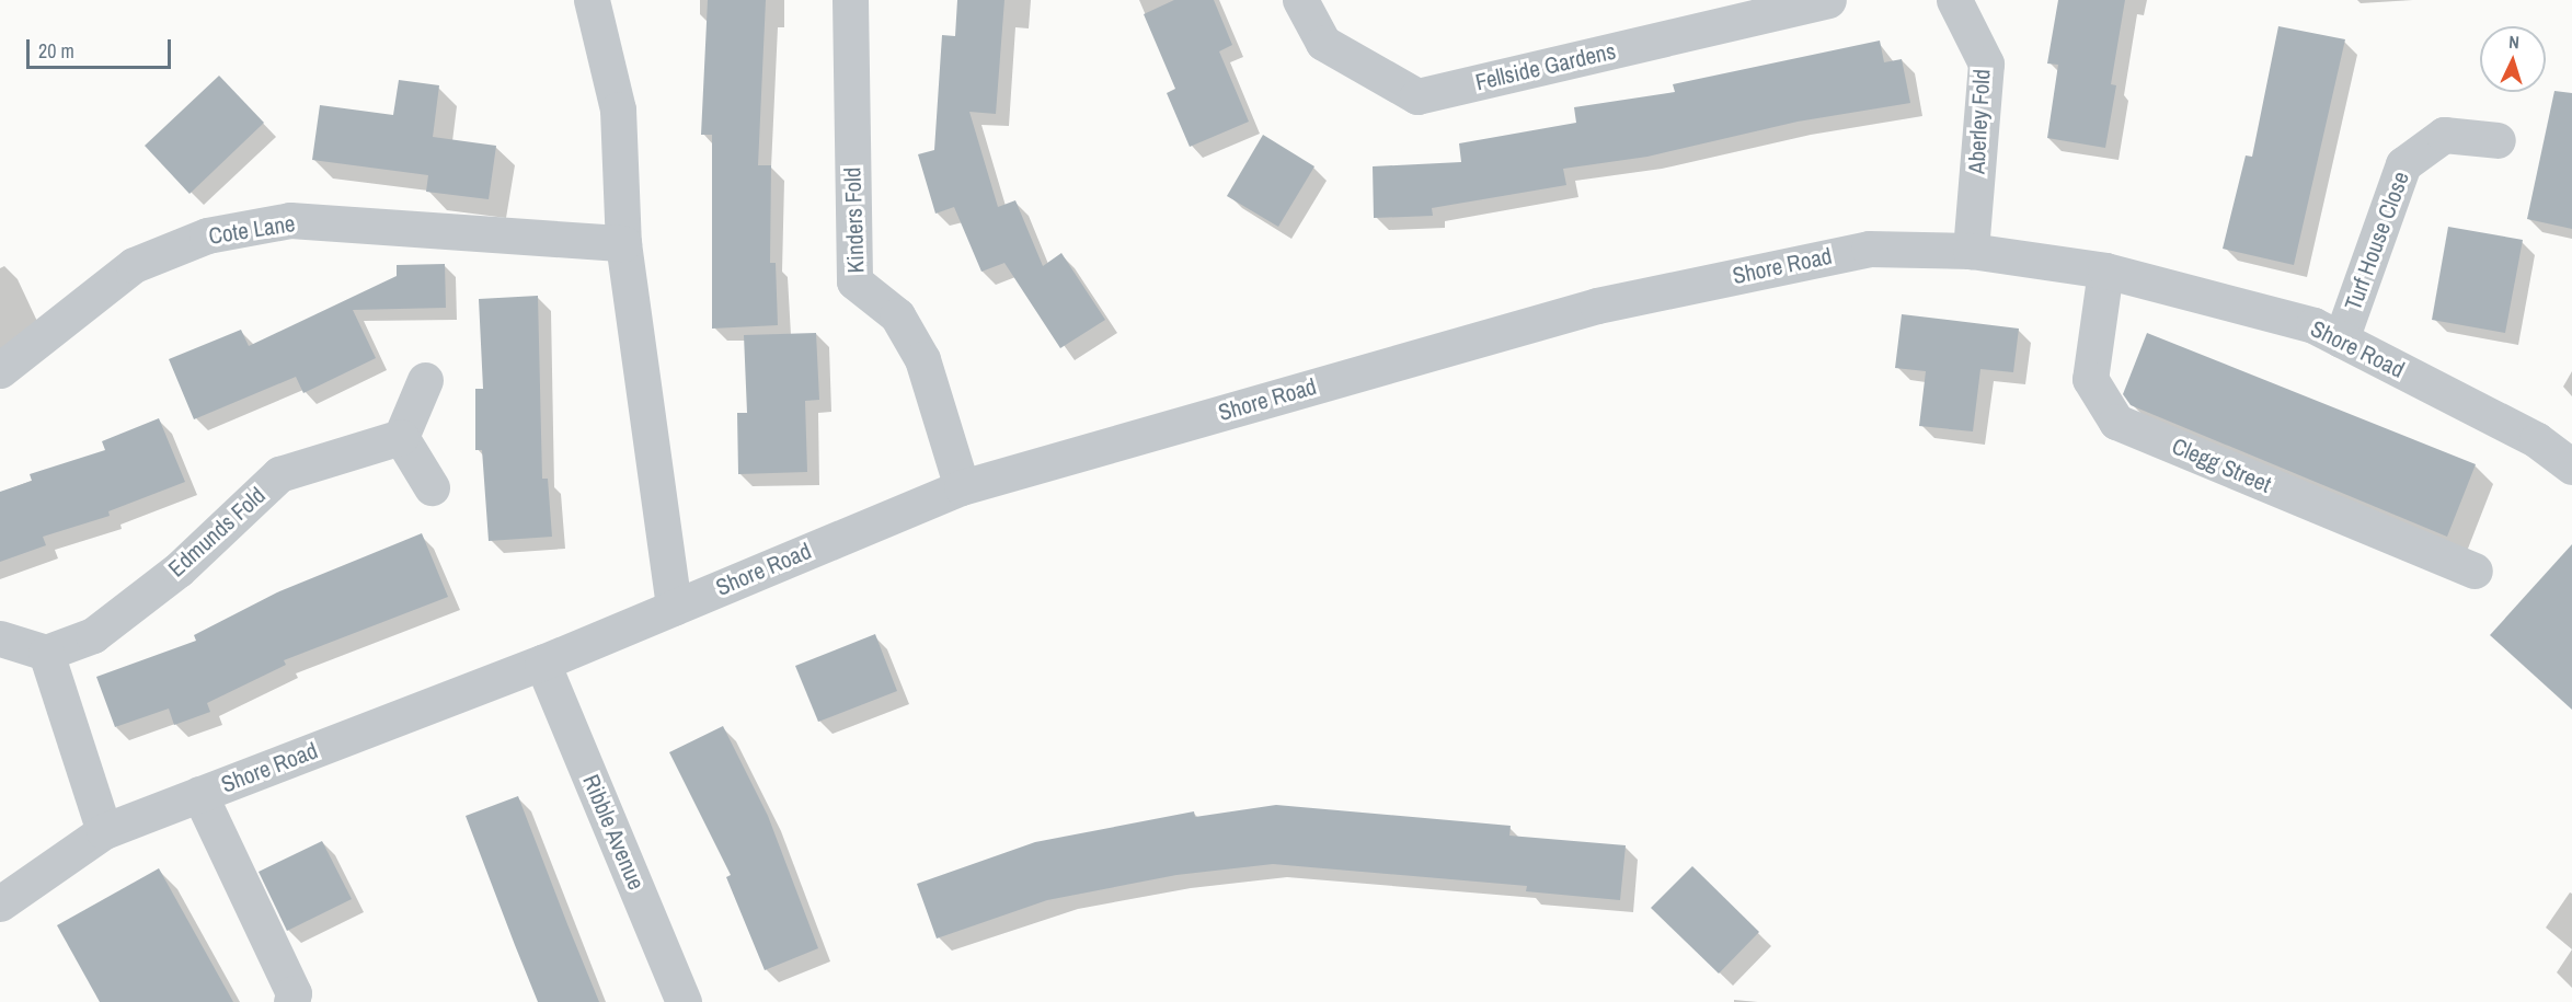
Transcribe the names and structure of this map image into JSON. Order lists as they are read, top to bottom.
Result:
{
  "streets": {
    "street": [
      "Fellside Gardens",
      "Aberley Fold",
      "Kinders Fold",
      "Cote Lane",
      "Turf House Close",
      "Shore Road",
      "Clegg Street",
      "Edmunds Fold",
      "Ribble Avenue"
    ]
  },
  "crossings": [
    ["Aberley Fold", "Shore Road"],
    ["Kinders Fold", "Shore Road"],
    ["Turf House Close", "Shore Road"],
    ["Shore Road", "Clegg Street"],
    ["Shore Road", "Ribble Avenue"]
  ],
  "scale_bar": "20 m",
  "north": "top"
}
